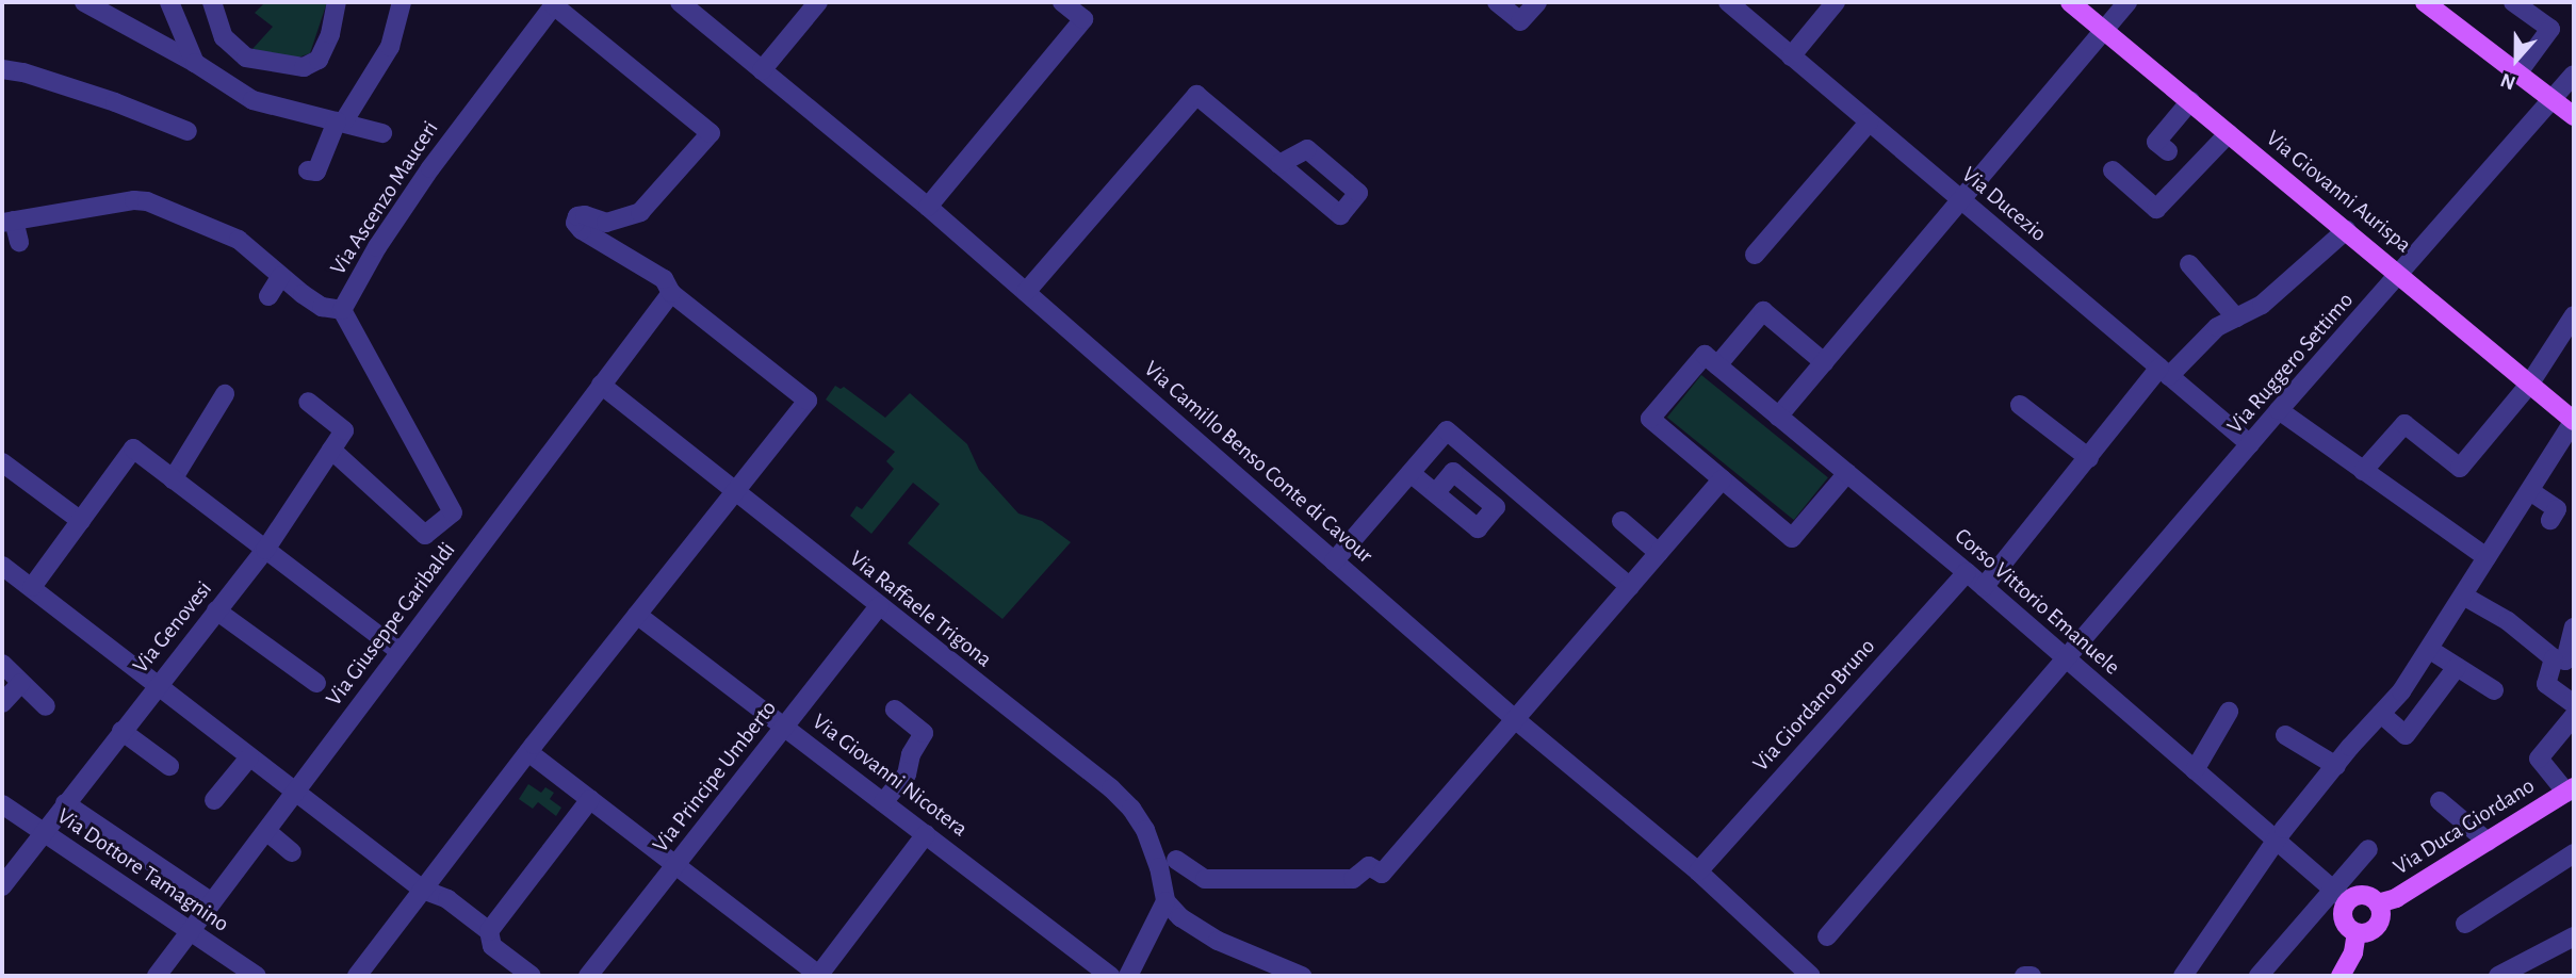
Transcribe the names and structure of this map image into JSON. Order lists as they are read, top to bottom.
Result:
{
  "streets": {
    "main road": ["Via Giovanni Aurispa", "Via Duca Giordano"],
    "street": [
      "Via Ascenzo Mauceri",
      "Via Ducezio",
      "Via Ruggero Settimo",
      "Via Camillo Benso Conte di Cavour",
      "Corso Vittorio Emanuele",
      "Via Raffaele Trigona",
      "Via Giuseppe Garibaldi",
      "Via Genovesi",
      "Via Giordano Bruno",
      "Via Giovanni Nicotera",
      "Via Principe Umberto",
      "Via Dottore Tamagnino"
    ]
  },
  "crossings": [
    ["Via Giovanni Aurispa", "Via Ruggero Settimo"],
    ["Via Ascenzo Mauceri", "Via Genovesi"],
    ["Via Ducezio", "Via Ruggero Settimo"],
    ["Via Ruggero Settimo", "Corso Vittorio Emanuele"],
    ["Via Camillo Benso Conte di Cavour", "Via Giordano Bruno"],
    ["Corso Vittorio Emanuele", "Via Giordano Bruno"],
    ["Corso Vittorio Emanuele", "Via Duca Giordano"],
    ["Via Raffaele Trigona", "Via Giuseppe Garibaldi"],
    ["Via Raffaele Trigona", "Via Principe Umberto"],
    ["Via Giuseppe Garibaldi", "Via Dottore Tamagnino"],
    ["Via Genovesi", "Via Dottore Tamagnino"],
    ["Via Giovanni Nicotera", "Via Principe Umberto"]
  ],
  "north": "bottom"
}
